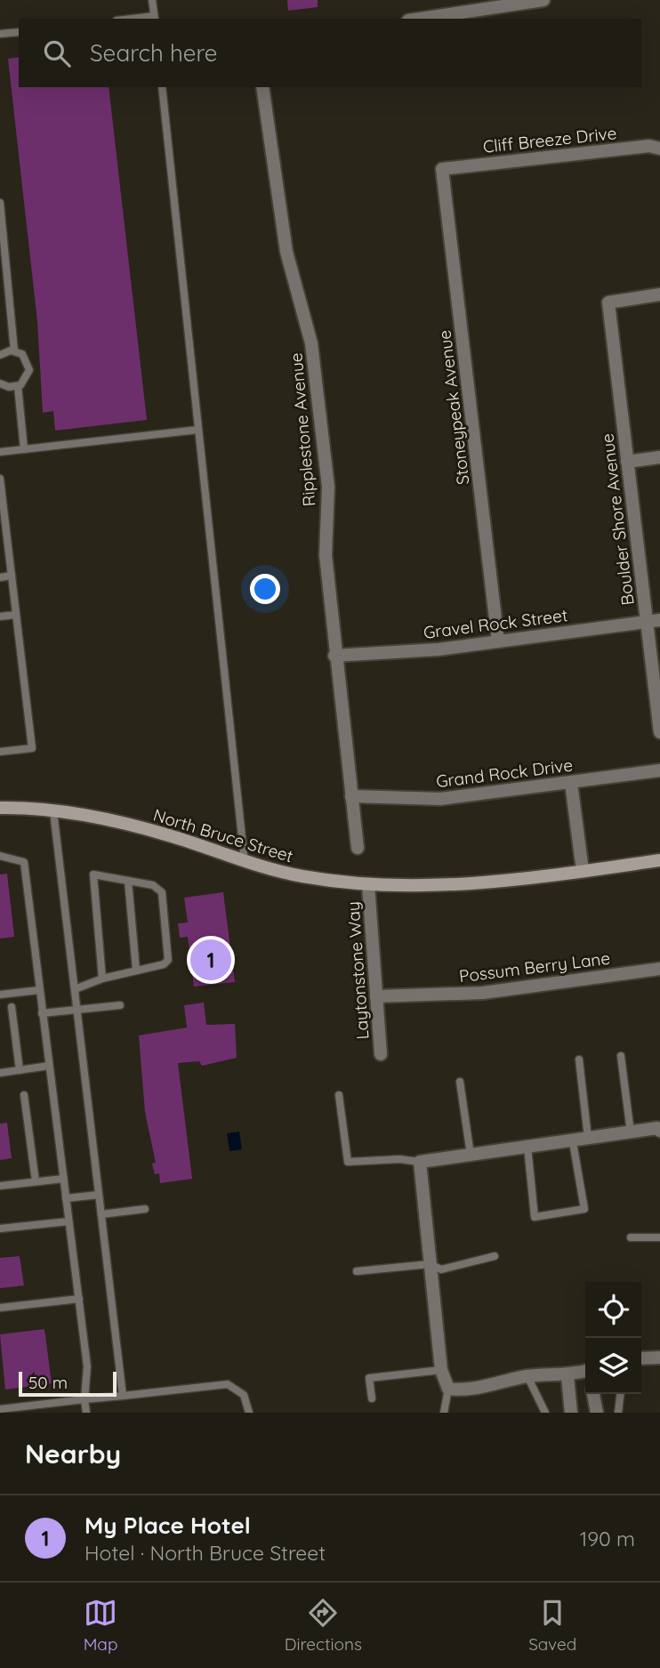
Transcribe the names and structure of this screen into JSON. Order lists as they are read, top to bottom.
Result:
{
  "streets": {
    "street": [
      "Cliff Breeze Drive",
      "Stoneypeak Avenue",
      "Ripplestone Avenue",
      "Boulder Shore Avenue",
      "Gravel Rock Street",
      "Grand Rock Drive",
      "North Bruce Street",
      "Possum Berry Lane",
      "Laytonstone Way"
    ]
  },
  "crossings": [
    ["Cliff Breeze Drive", "Stoneypeak Avenue"],
    ["Stoneypeak Avenue", "Gravel Rock Street"],
    ["Ripplestone Avenue", "Gravel Rock Street"],
    ["Ripplestone Avenue", "Grand Rock Drive"],
    ["Boulder Shore Avenue", "Gravel Rock Street"],
    ["North Bruce Street", "Laytonstone Way"],
    ["Possum Berry Lane", "Laytonstone Way"]
  ],
  "scale_bar": "50 m",
  "page": {
    "search": "Search here",
    "pins": "1",
    "scale": "50 m",
    "heading": "Nearby",
    "list": [
      {
        "mark": "1",
        "name": "My Place Hotel",
        "note": "Hotel · North Bruce Street",
        "value": "190 m"
      }
    ],
    "nav": ["Map", "Directions", "Saved"]
  }
}
